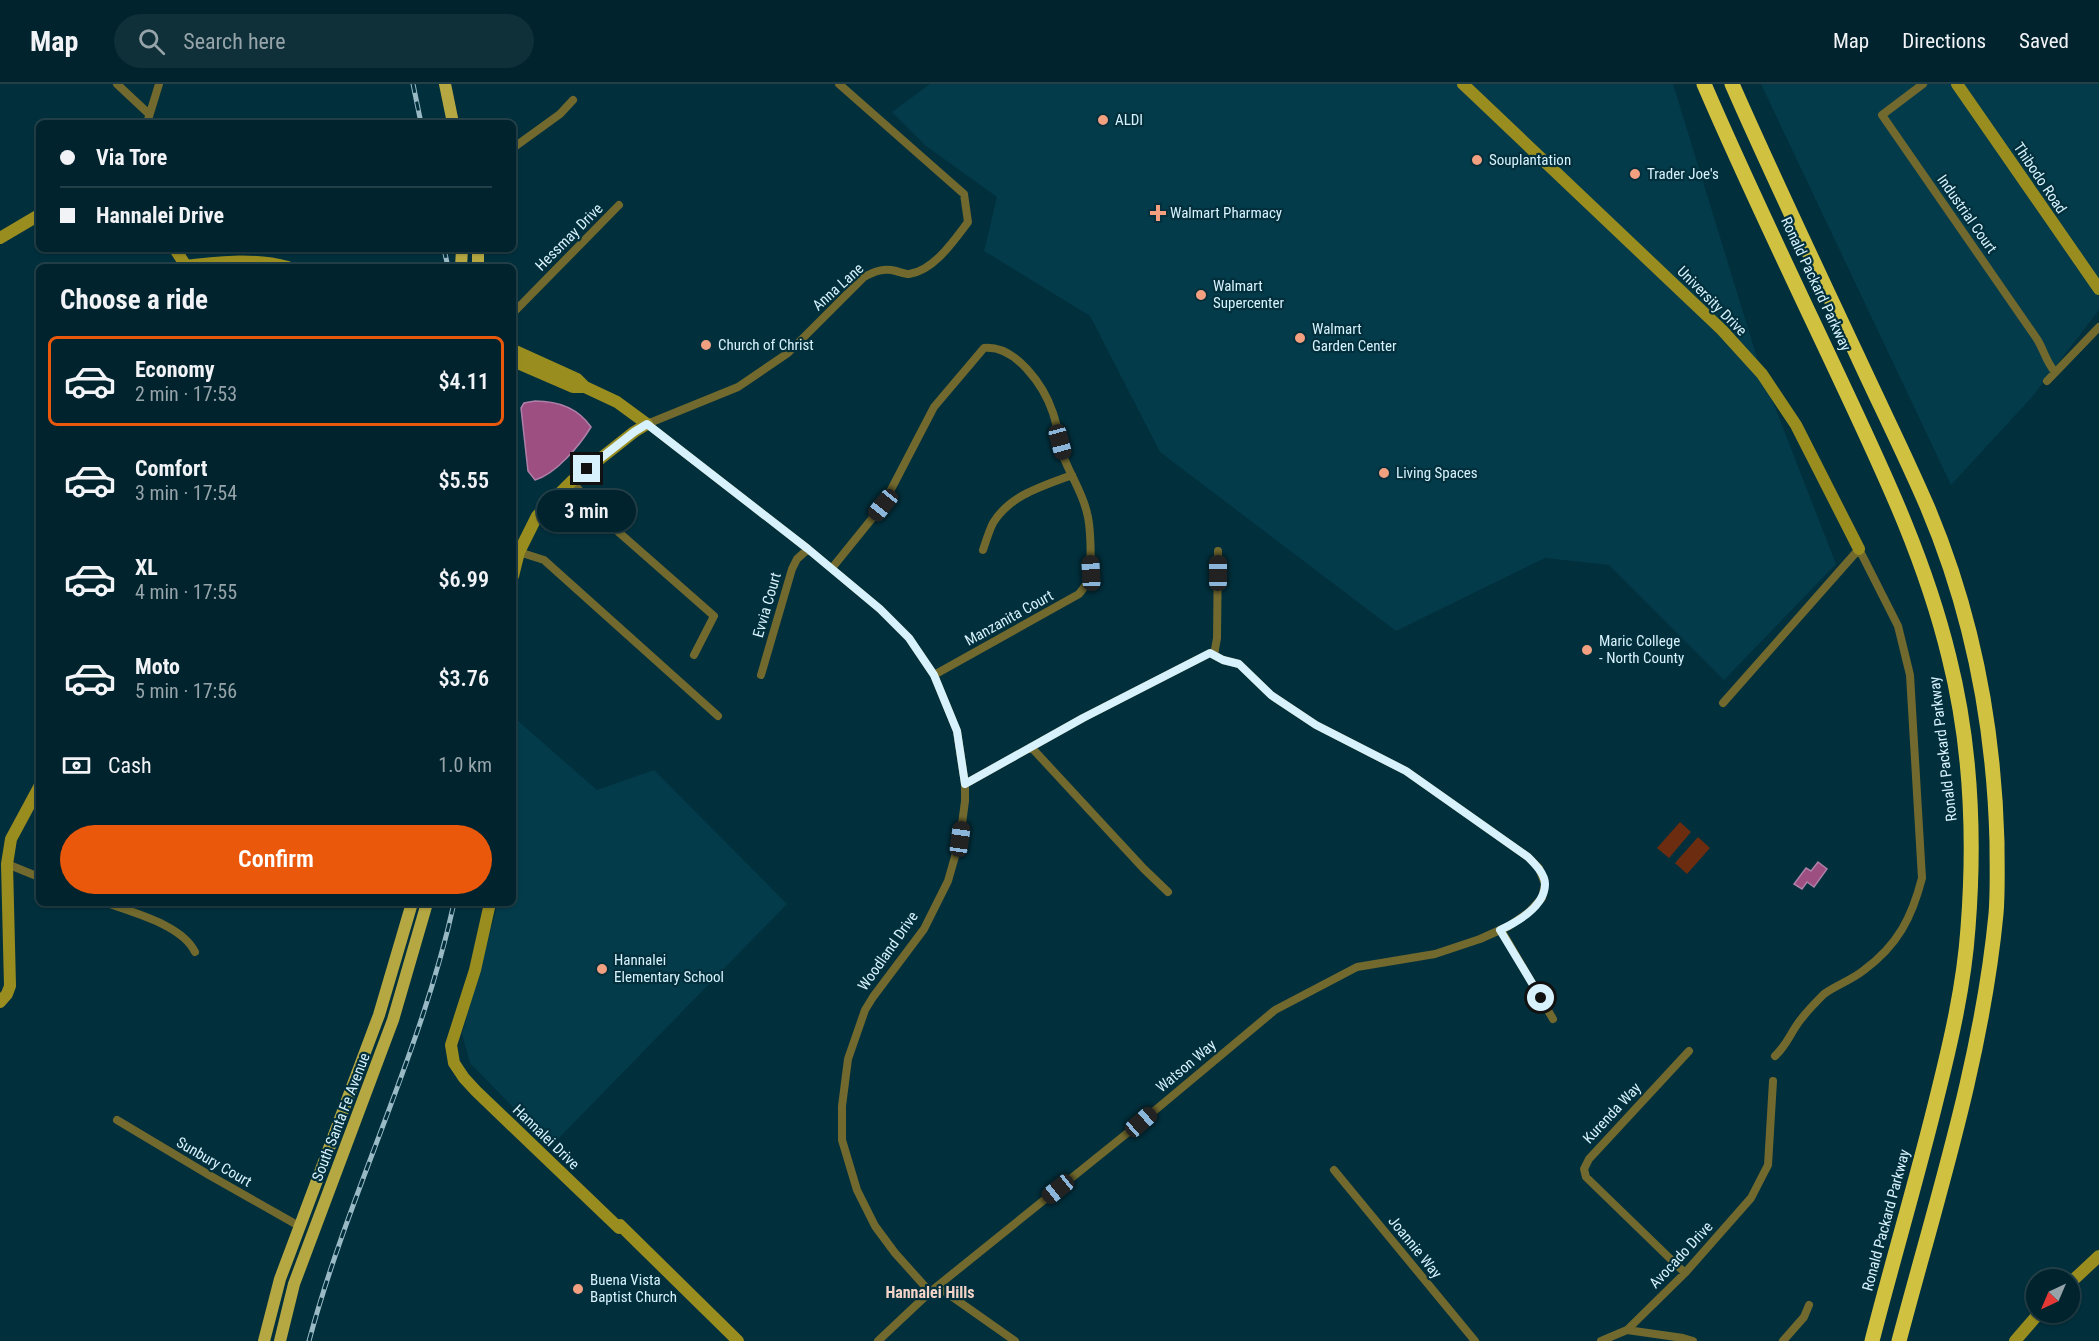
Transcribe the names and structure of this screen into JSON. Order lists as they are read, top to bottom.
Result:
{
  "streets": {
    "highway": ["Ronald Packard Parkway"],
    "main road": ["South Santa Fe Avenue"],
    "street": [
      "Thibodo Road",
      "Industrial Court",
      "Hessmay Drive",
      "Anna Lane",
      "University Drive",
      "Evvia Court",
      "Manzanita Court",
      "Woodland Drive",
      "Watson Way",
      "Kurenda Way",
      "Hannalei Drive",
      "Sunbury Court",
      "Joannie Way",
      "Avocado Drive"
    ]
  },
  "crossings": [
    ["Anna Lane", "Woodland Drive"],
    ["Evvia Court", "Woodland Drive"],
    ["Manzanita Court", "Woodland Drive"],
    ["Woodland Drive", "Watson Way"],
    ["Kurenda Way", "Avocado Drive"],
    ["South Santa Fe Avenue", "Sunbury Court"]
  ],
  "districts": ["Hannalei Hills"],
  "places": {
    "other": [
      "ALDI",
      "Souplantation",
      "Trader Joe's",
      "Walmart Supercenter",
      "Walmart Garden Center",
      "Church of Christ",
      "Living Spaces",
      "Maric College - North County",
      "Hannalei Elementary School",
      "Buena Vista Baptist Church"
    ],
    "health": ["Walmart Pharmacy"]
  },
  "north": "bottom left",
  "page": {
    "header": "Map",
    "search": "Search here",
    "nav": ["Map", "Directions", "Saved"],
    "banner": ["Via Tore", "Hannalei Drive"],
    "heading": "Choose a ride",
    "list": [
      {
        "name": "Economy",
        "note": "2 min · 17:53",
        "value": "$4.11"
      },
      {
        "name": "Comfort",
        "note": "3 min · 17:54",
        "value": "$5.55"
      },
      {
        "name": "XL",
        "note": "4 min · 17:55",
        "value": "$6.99"
      },
      {
        "name": "Moto",
        "note": "5 min · 17:56",
        "value": "$3.76"
      }
    ],
    "bubble": "3 min",
    "pay": ["Cash", "1.0 km"],
    "buttons": "Confirm"
  }
}
